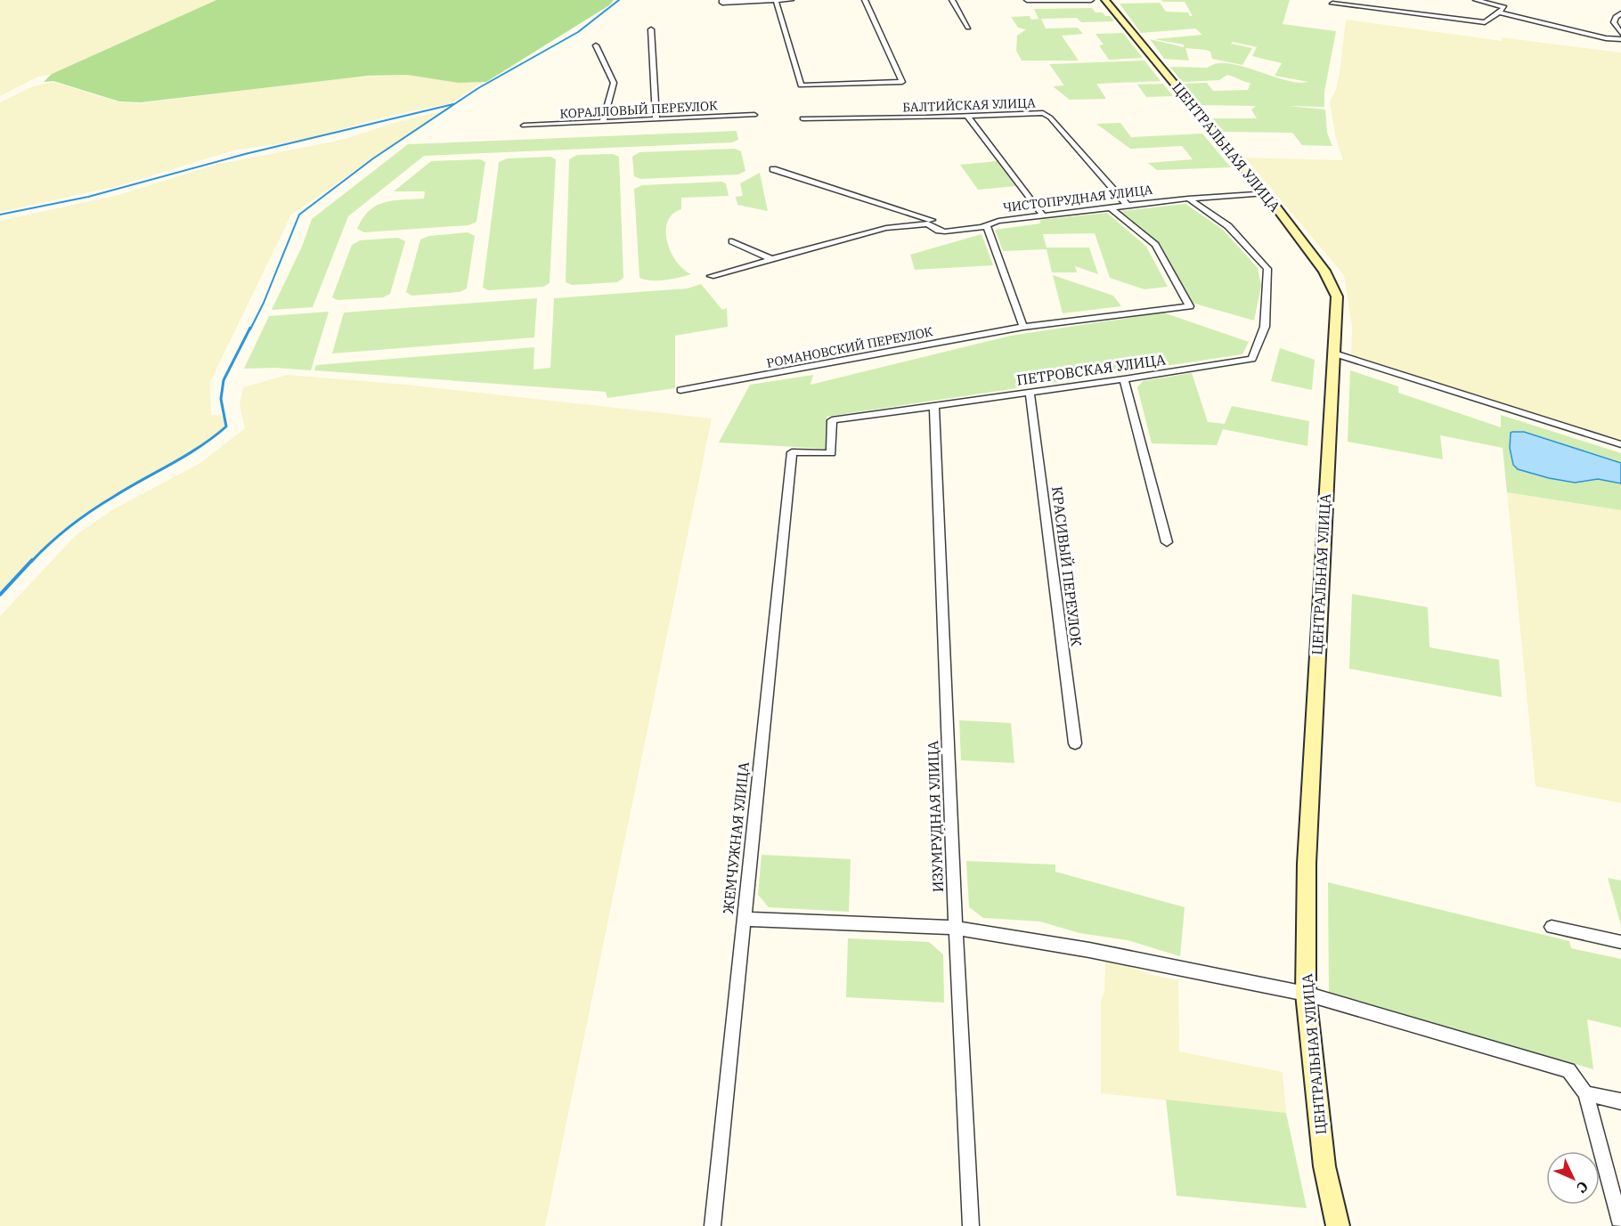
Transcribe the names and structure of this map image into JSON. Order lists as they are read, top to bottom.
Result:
{
  "streets": {
    "main road": ["ЦЕНТРАЛЬНАЯ УЛИЦА"],
    "street": [
      "БАЛТИЙСКАЯ УЛИЦА",
      "КОРАЛЛОВЫЙ ПЕРЕУЛОК",
      "ЧИСТОПРУДНАЯ УЛИЦА",
      "РОМАНОВСКИЙ ПЕРЕУЛОК",
      "ПЕТРОВСКАЯ УЛИЦА",
      "КРАСИВЫЙ ПЕРЕУЛОК",
      "ИЗУМРУДНАЯ УЛИЦА",
      "ЖЕМЧУЖНАЯ УЛИЦА"
    ]
  },
  "crossings": [
    ["БАЛТИЙСКАЯ УЛИЦА", "ЧИСТОПРУДНАЯ УЛИЦА"],
    ["ЦЕНТРАЛЬНАЯ УЛИЦА", "ЧИСТОПРУДНАЯ УЛИЦА"],
    ["ЧИСТОПРУДНАЯ УЛИЦА", "ПЕТРОВСКАЯ УЛИЦА"],
    ["ПЕТРОВСКАЯ УЛИЦА", "КРАСИВЫЙ ПЕРЕУЛОК"],
    ["ПЕТРОВСКАЯ УЛИЦА", "ИЗУМРУДНАЯ УЛИЦА"],
    ["ПЕТРОВСКАЯ УЛИЦА", "ЖЕМЧУЖНАЯ УЛИЦА"]
  ],
  "north": "bottom right"
}
